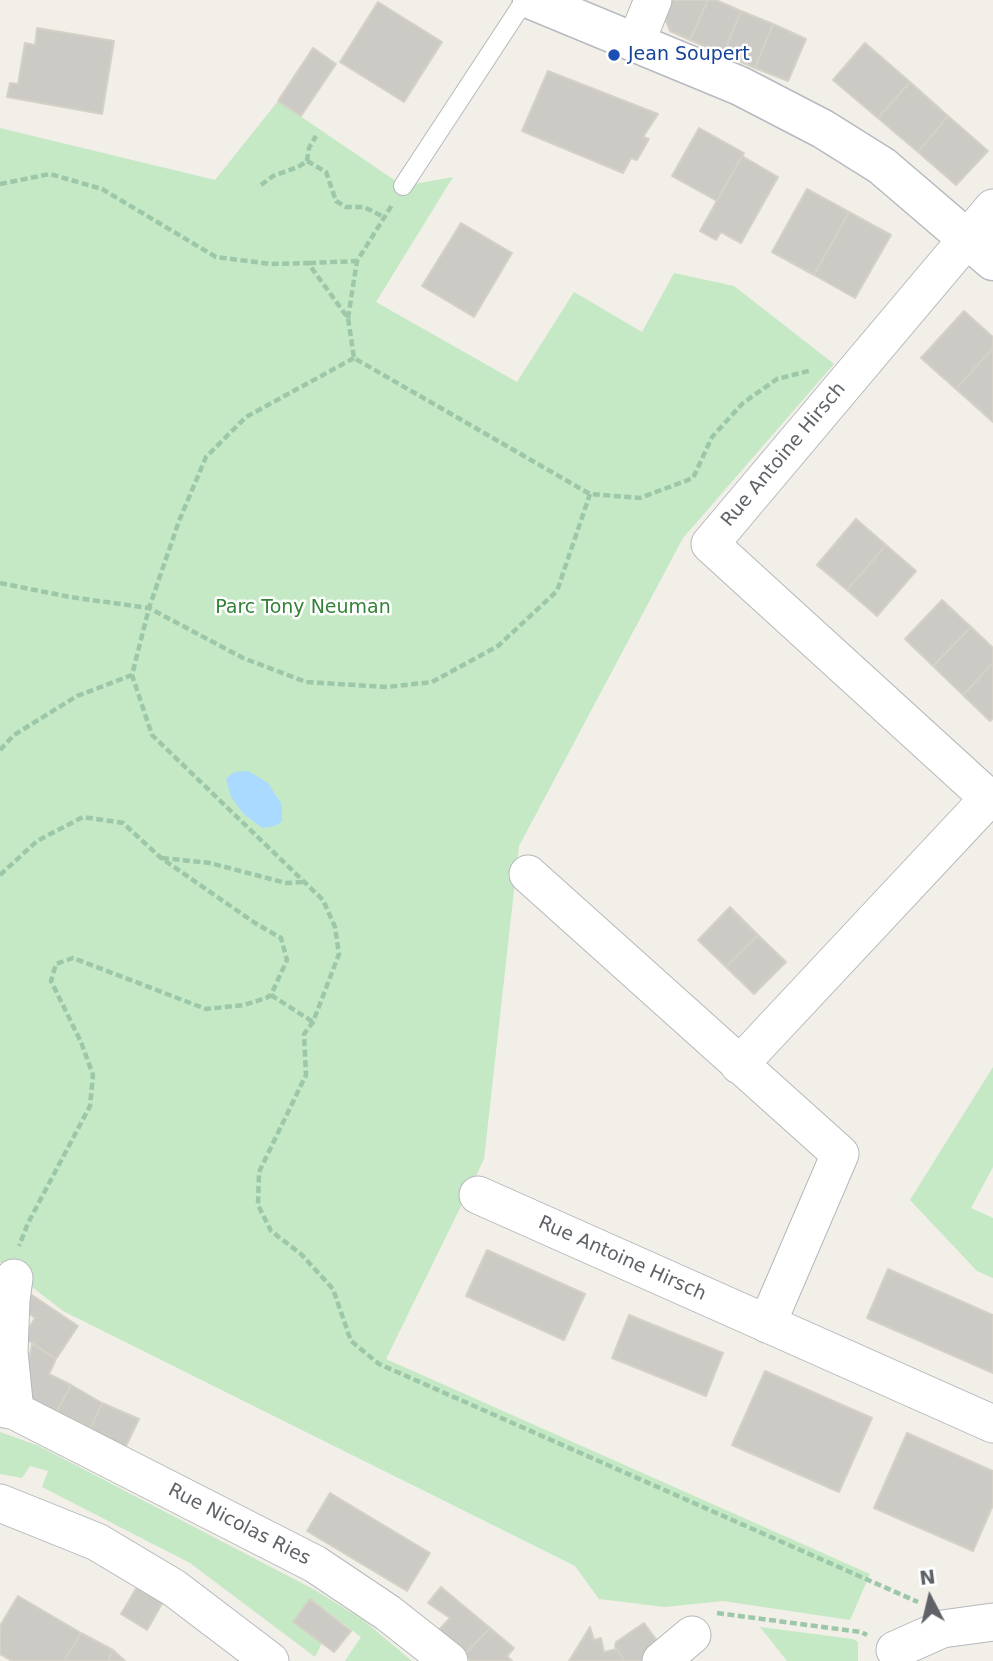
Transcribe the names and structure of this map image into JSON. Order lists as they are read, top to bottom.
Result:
{
  "streets": {
    "street": ["Rue Antoine Hirsch", "Rue Nicolas Ries"]
  },
  "parks": ["Parc Tony Neuman"],
  "places": ["Jean Soupert"],
  "north": "top"
}
